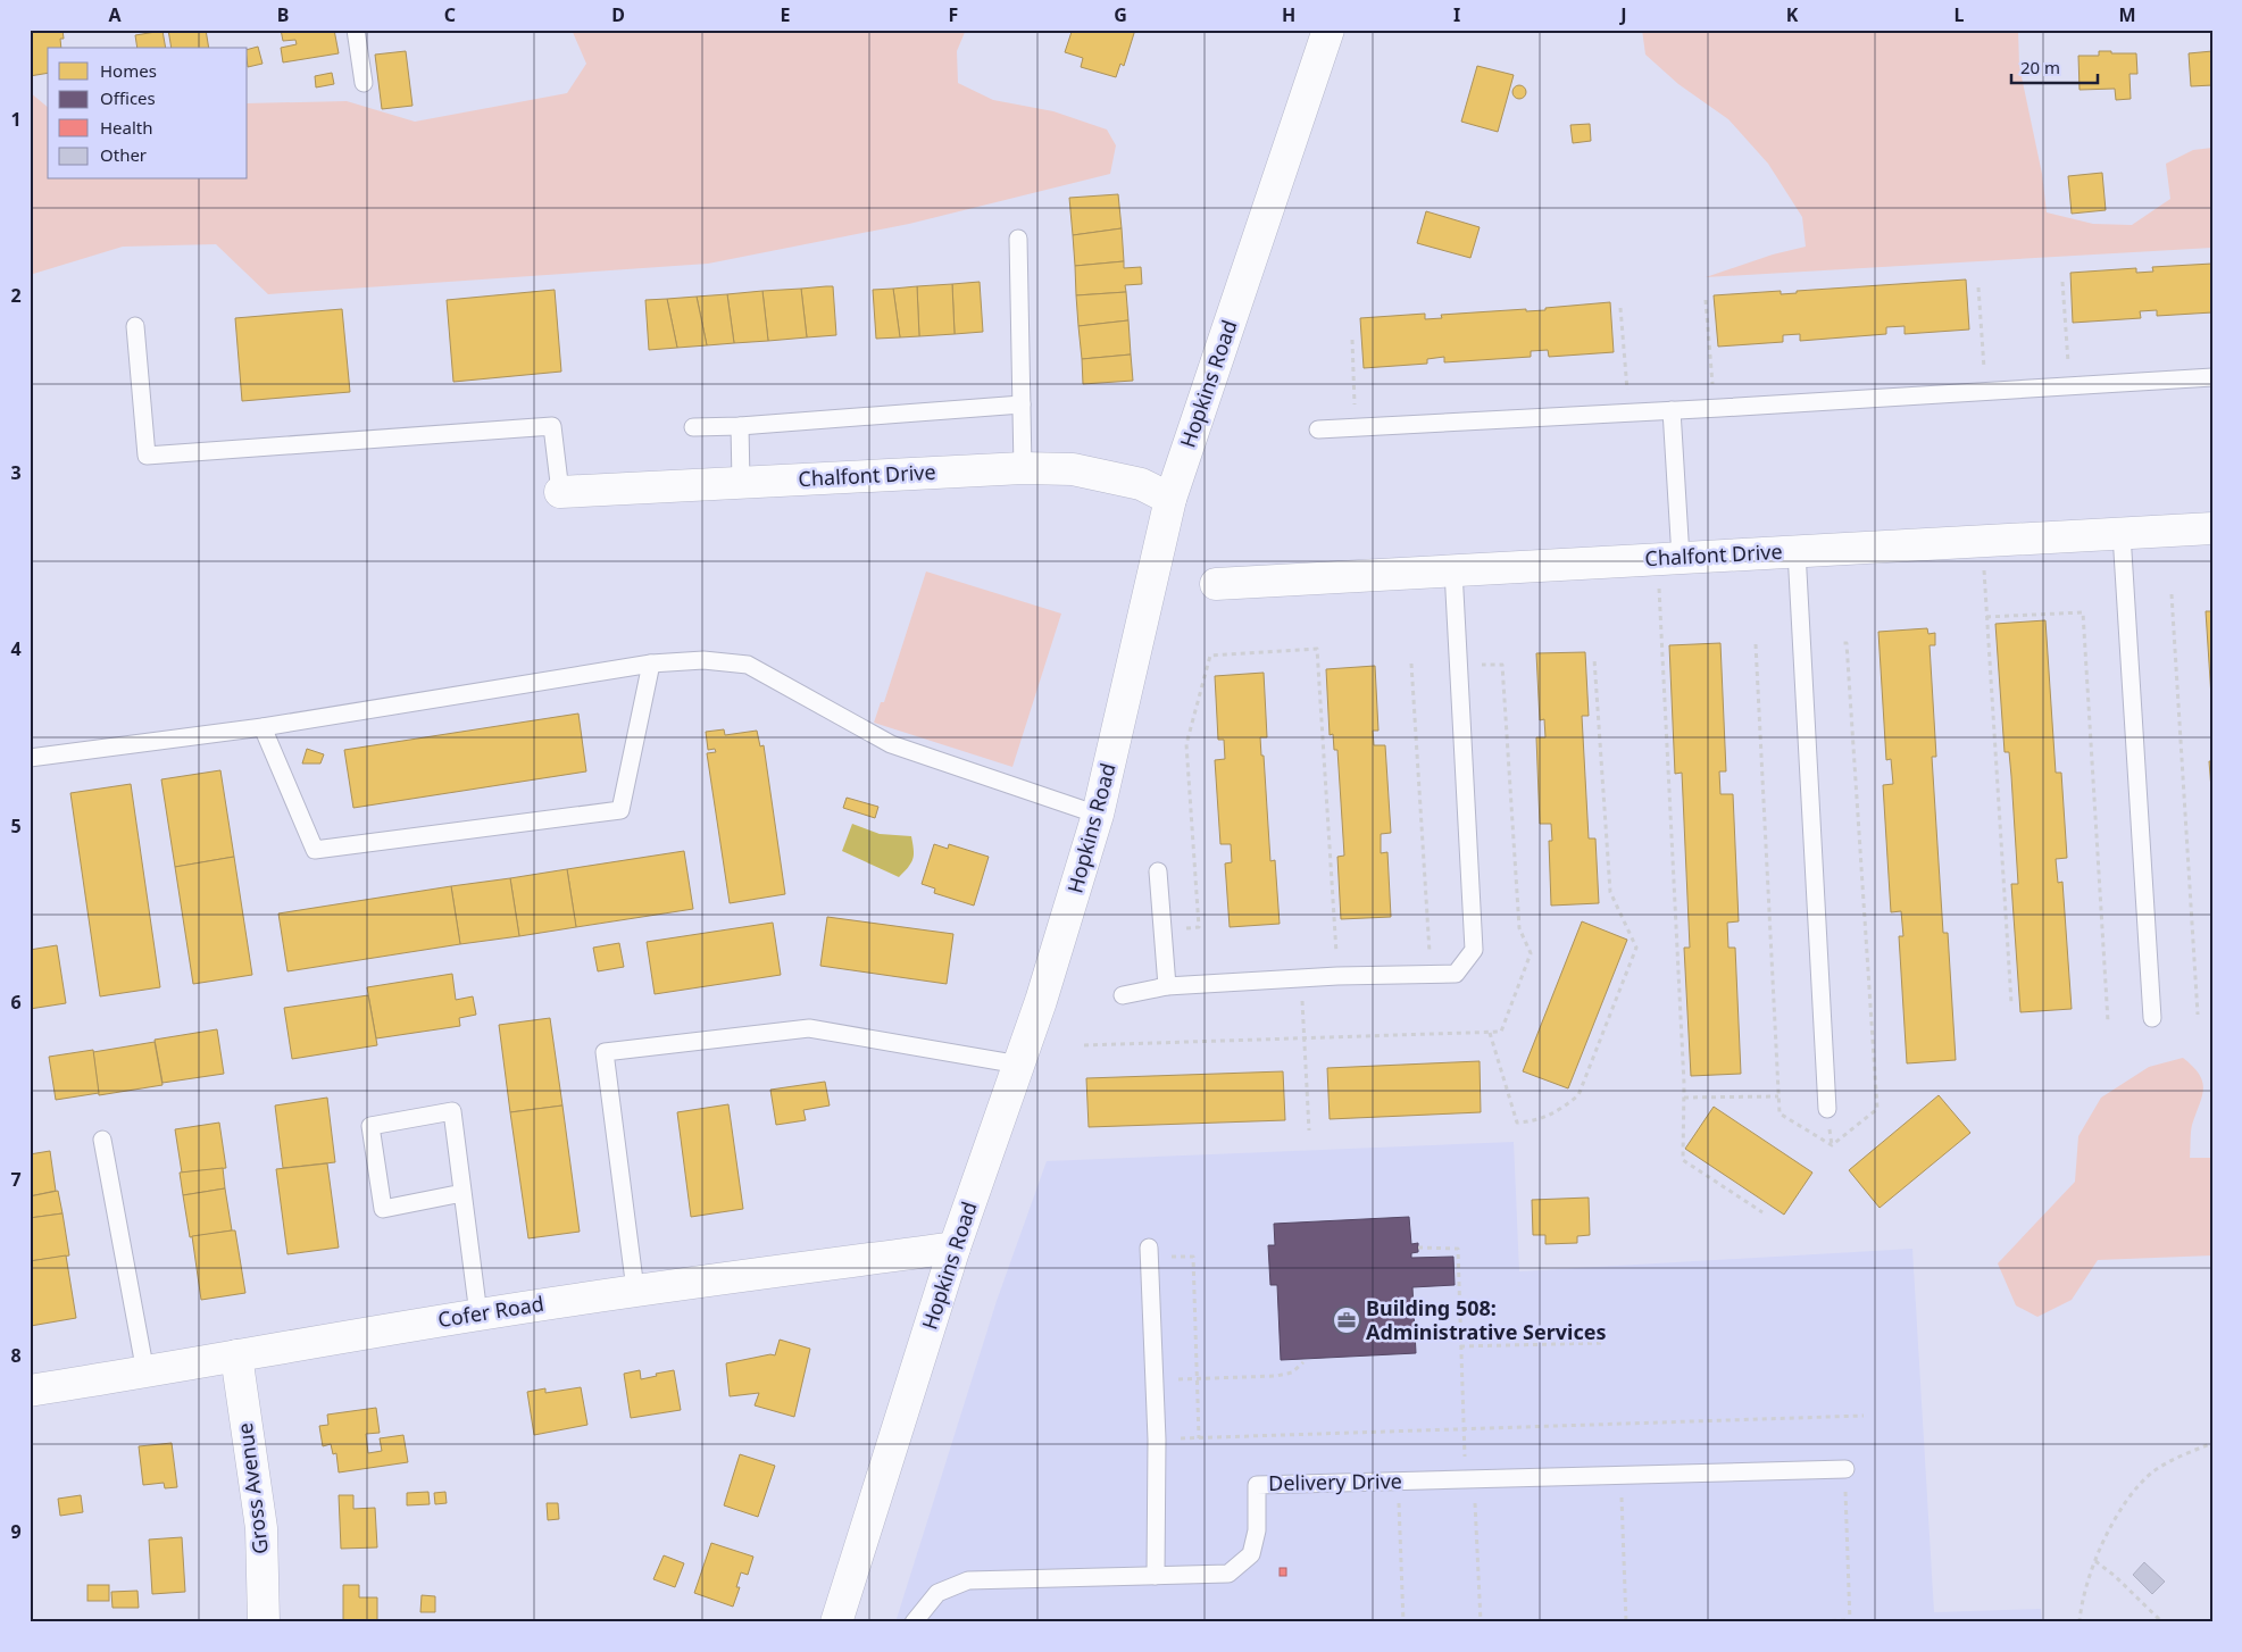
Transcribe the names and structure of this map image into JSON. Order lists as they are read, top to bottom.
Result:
{
  "streets": {
    "street": [
      "Hopkins Road",
      "Chalfont Drive",
      "Cofer Road",
      "Gross Avenue"
    ],
    "lane": ["Delivery Drive"]
  },
  "crossings": [
    ["Hopkins Road", "Chalfont Drive"],
    ["Hopkins Road", "Cofer Road"],
    ["Cofer Road", "Gross Avenue"]
  ],
  "places": {
    "office": ["Building 508: Administrative Services"]
  },
  "legend": [
    "Homes",
    "Offices",
    "Health",
    "Other"
  ],
  "scale_bar": "20 m",
  "grid": {
    "columns": [
      "A",
      "B",
      "C",
      "D",
      "E",
      "F",
      "G",
      "H",
      "I",
      "J",
      "K",
      "L",
      "M"
    ],
    "rows": [
      "1",
      "2",
      "3",
      "4",
      "5",
      "6",
      "7",
      "8",
      "9"
    ]
  }
}
